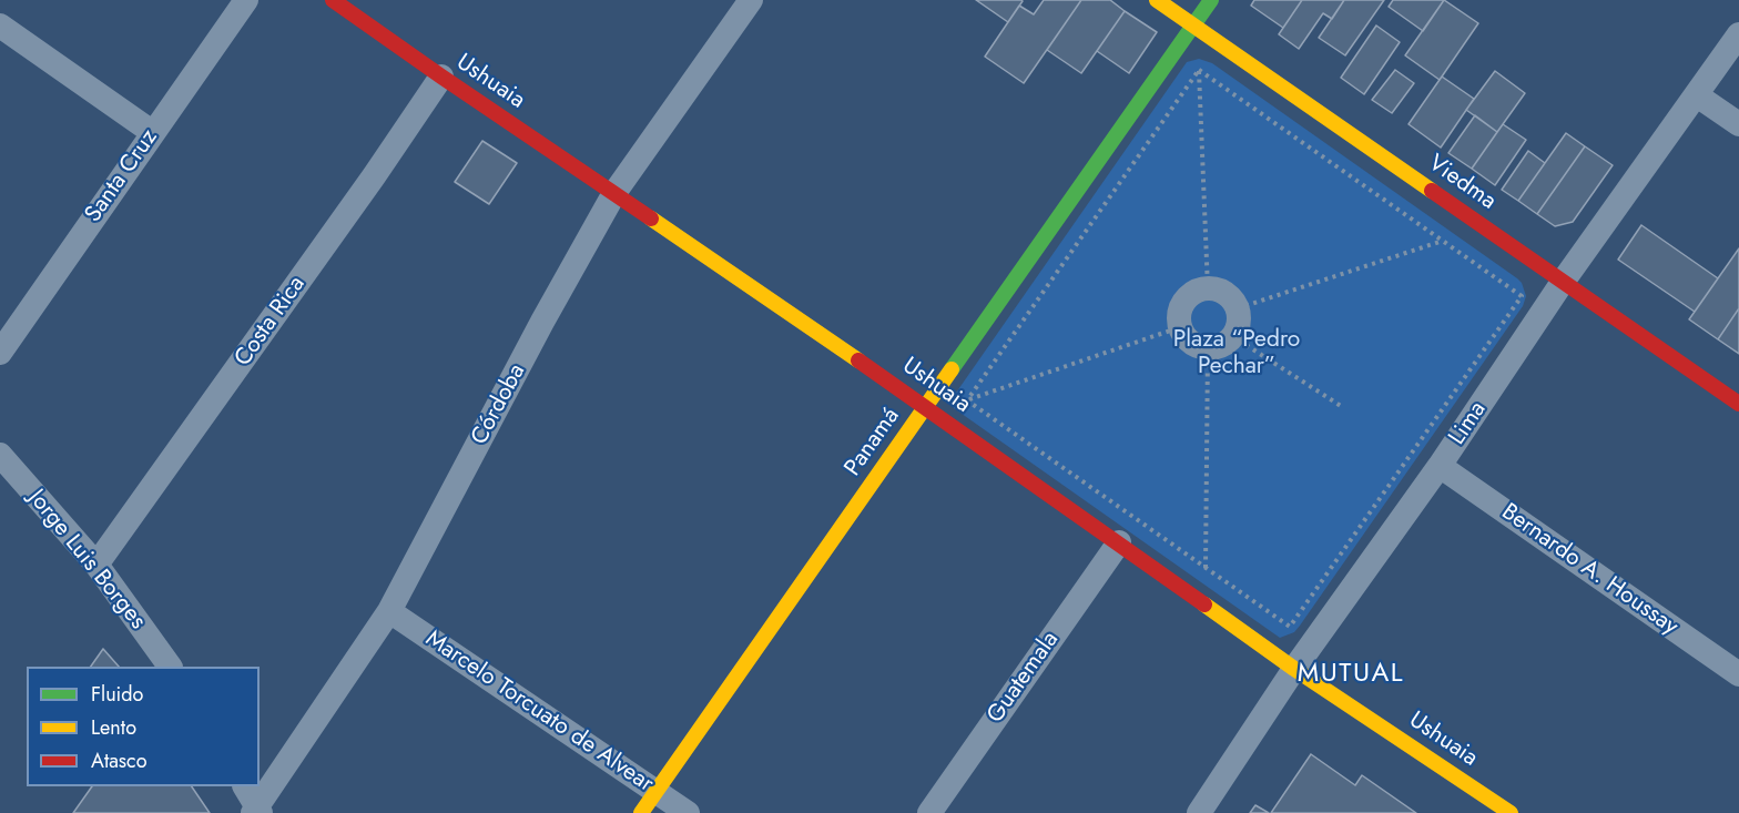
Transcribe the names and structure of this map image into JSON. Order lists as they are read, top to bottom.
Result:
{
  "streets": {
    "street": [
      "Ushuaia",
      "Santa Cruz",
      "Viedma",
      "Costa Rica",
      "Córdoba",
      "Lima",
      "Panamá",
      "Jorge Luis Borges",
      "Bernardo A. Houssay",
      "Guatemala",
      "Marcelo Torcuato de Alvear"
    ]
  },
  "crossings": [
    ["Ushuaia", "Costa Rica"],
    ["Ushuaia", "Córdoba"],
    ["Ushuaia", "Lima"],
    ["Ushuaia", "Panamá"],
    ["Ushuaia", "Guatemala"],
    ["Viedma", "Lima"],
    ["Viedma", "Panamá"],
    ["Costa Rica", "Jorge Luis Borges"],
    ["Córdoba", "Marcelo Torcuato de Alvear"],
    ["Lima", "Bernardo A. Houssay"],
    ["Panamá", "Marcelo Torcuato de Alvear"]
  ],
  "districts": ["MUTUAL"],
  "parks": ["Plaza “Pedro Pechar”"],
  "legend": ["Fluido", "Lento", "Atasco"]
}
